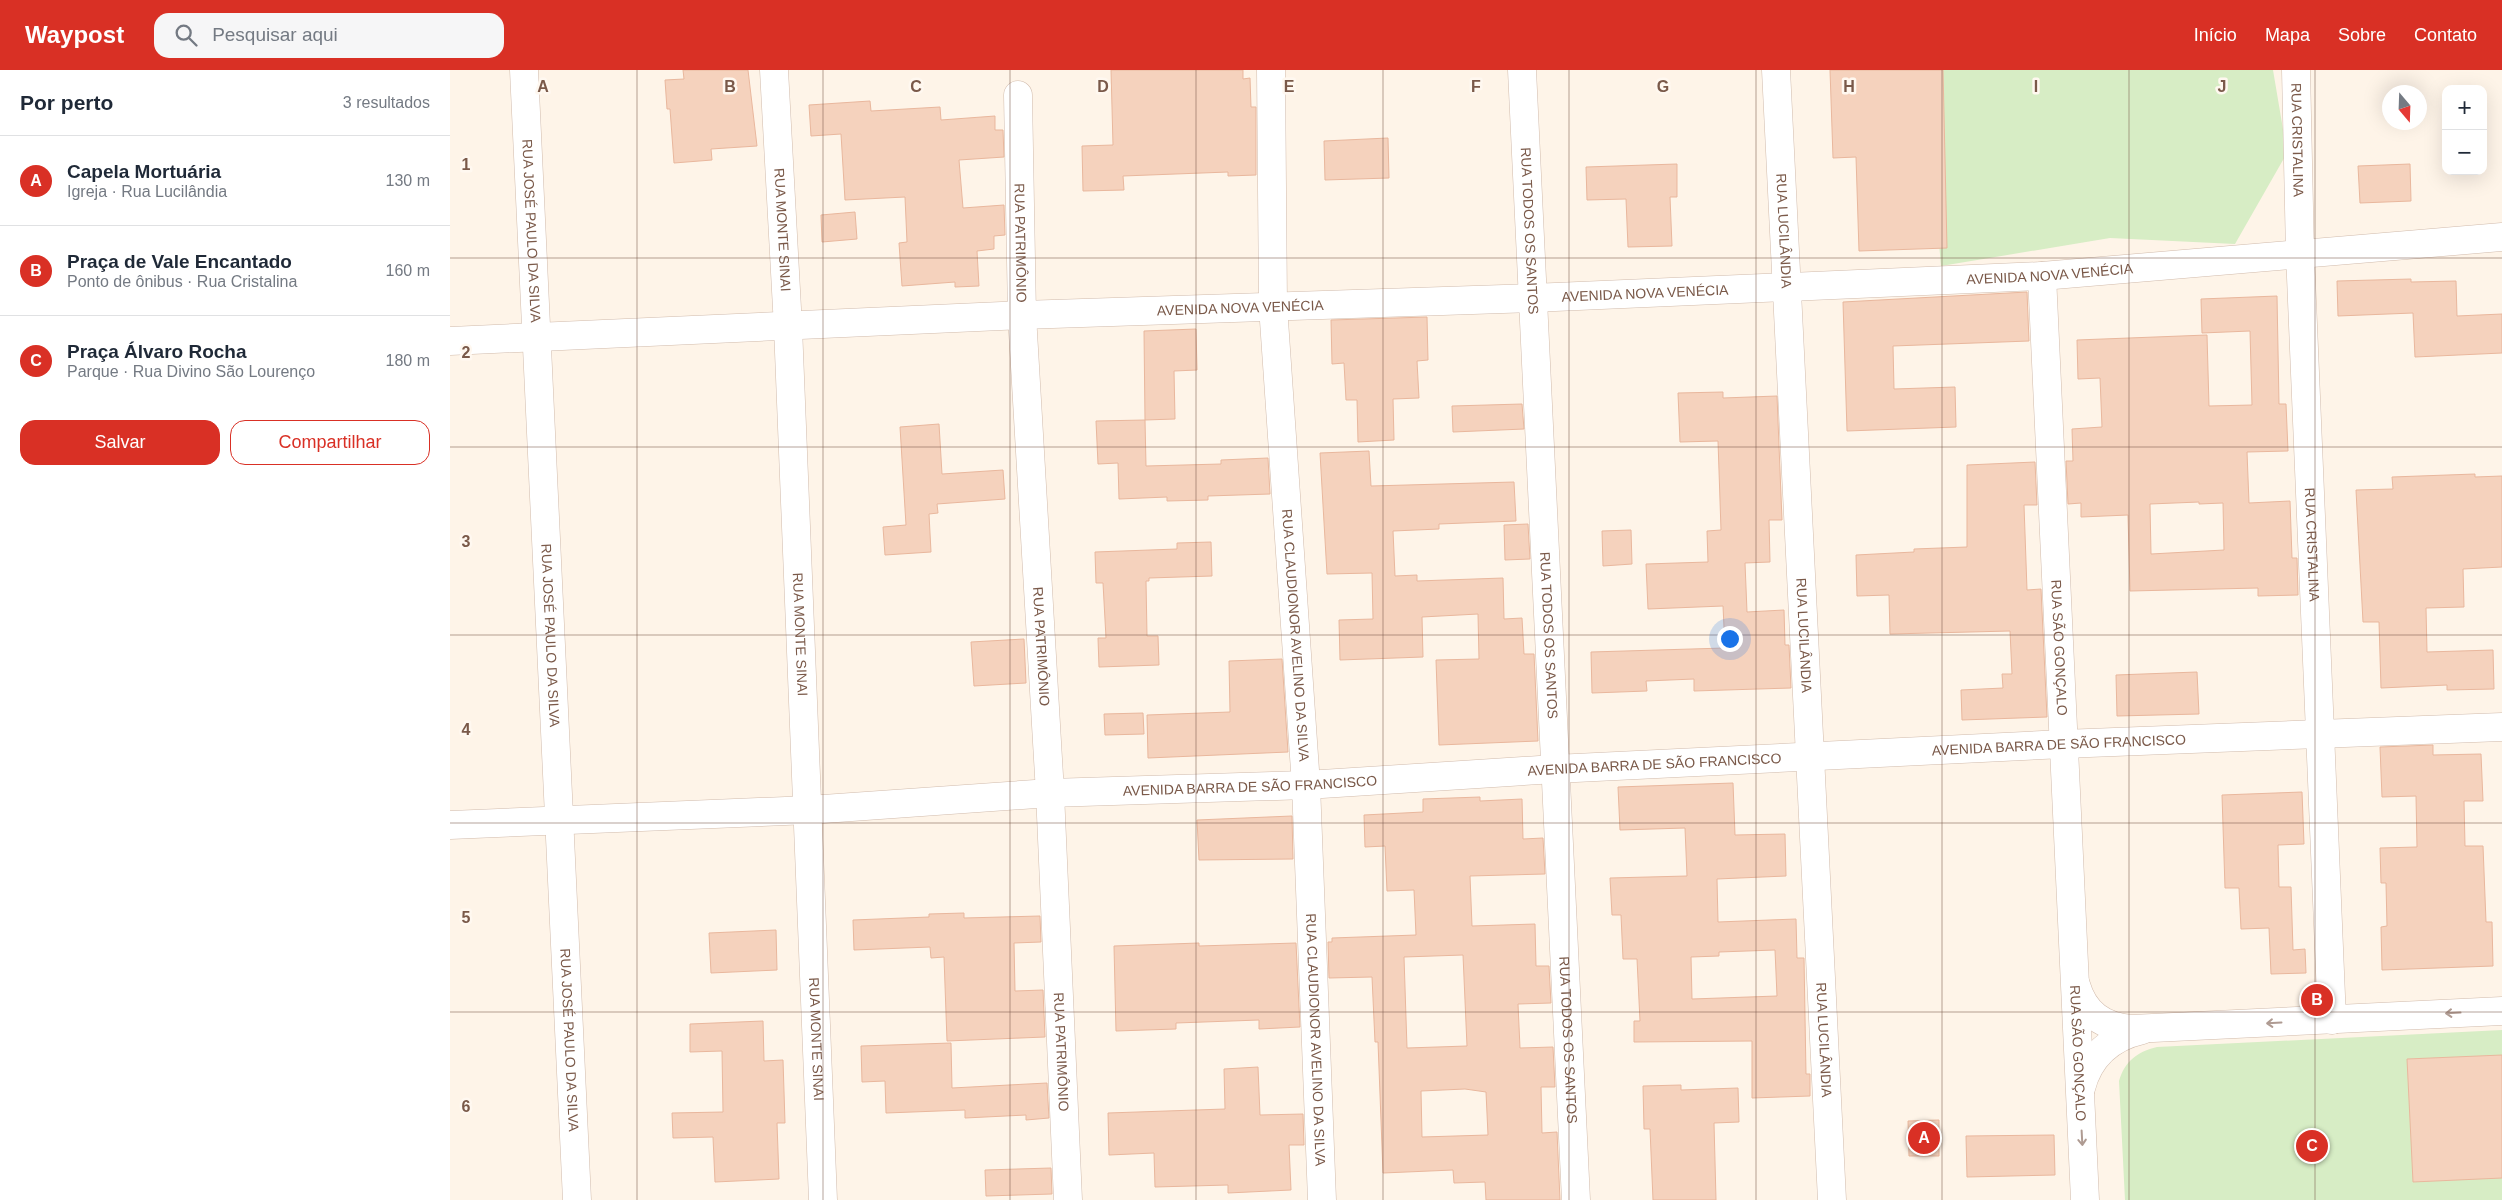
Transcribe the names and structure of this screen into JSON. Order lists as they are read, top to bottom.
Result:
{
  "streets": {
    "street": [
      "RUA CRISTALINA",
      "RUA JOSÉ PAULO DA SILVA",
      "RUA MONTE SINAI",
      "RUA TODOS OS SANTOS",
      "RUA LUCILÂNDIA",
      "RUA PATRIMÔNIO",
      "AVENIDA NOVA VENÉCIA",
      "RUA CLAUDIONOR AVELINO DA SILVA",
      "RUA SÃO GONÇALO",
      "AVENIDA BARRA DE SÃO FRANCISCO"
    ]
  },
  "crossings": [
    ["RUA CRISTALINA", "AVENIDA NOVA VENÉCIA"],
    ["RUA CRISTALINA", "AVENIDA BARRA DE SÃO FRANCISCO"],
    ["RUA JOSÉ PAULO DA SILVA", "AVENIDA NOVA VENÉCIA"],
    ["RUA JOSÉ PAULO DA SILVA", "AVENIDA BARRA DE SÃO FRANCISCO"],
    ["RUA MONTE SINAI", "AVENIDA NOVA VENÉCIA"],
    ["RUA MONTE SINAI", "AVENIDA BARRA DE SÃO FRANCISCO"],
    ["RUA TODOS OS SANTOS", "AVENIDA NOVA VENÉCIA"],
    ["RUA TODOS OS SANTOS", "AVENIDA BARRA DE SÃO FRANCISCO"],
    ["RUA LUCILÂNDIA", "AVENIDA NOVA VENÉCIA"],
    ["RUA LUCILÂNDIA", "AVENIDA BARRA DE SÃO FRANCISCO"],
    ["RUA PATRIMÔNIO", "AVENIDA NOVA VENÉCIA"],
    ["RUA PATRIMÔNIO", "AVENIDA BARRA DE SÃO FRANCISCO"],
    ["AVENIDA NOVA VENÉCIA", "RUA CLAUDIONOR AVELINO DA SILVA"],
    ["AVENIDA NOVA VENÉCIA", "RUA SÃO GONÇALO"],
    ["RUA CLAUDIONOR AVELINO DA SILVA", "AVENIDA BARRA DE SÃO FRANCISCO"],
    ["RUA SÃO GONÇALO", "AVENIDA BARRA DE SÃO FRANCISCO"]
  ],
  "north": "bottom",
  "page": {
    "header": "Waypost",
    "search": "Pesquisar aqui",
    "nav": [
      "Início",
      "Mapa",
      "Sobre",
      "Contato"
    ],
    "heading": ["Por perto", "3 resultados"],
    "map_buttons": ["+", "−"],
    "list": [
      {
        "mark": "A",
        "name": "Capela Mortuária",
        "note": "Igreja · Rua Lucilândia",
        "value": "130 m"
      },
      {
        "mark": "B",
        "name": "Praça de Vale Encantado",
        "note": "Ponto de ônibus · Rua Cristalina",
        "value": "160 m"
      },
      {
        "mark": "C",
        "name": "Praça Álvaro Rocha",
        "note": "Parque · Rua Divino São Lourenço",
        "value": "180 m"
      }
    ],
    "buttons": ["Salvar", "Compartilhar"],
    "pins": ["B", "A", "C"]
  },
  "grid": {
    "columns": [
      "A",
      "B",
      "C",
      "D",
      "E",
      "F",
      "G",
      "H",
      "I",
      "J"
    ],
    "rows": [
      "1",
      "2",
      "3",
      "4",
      "5",
      "6"
    ]
  }
}
